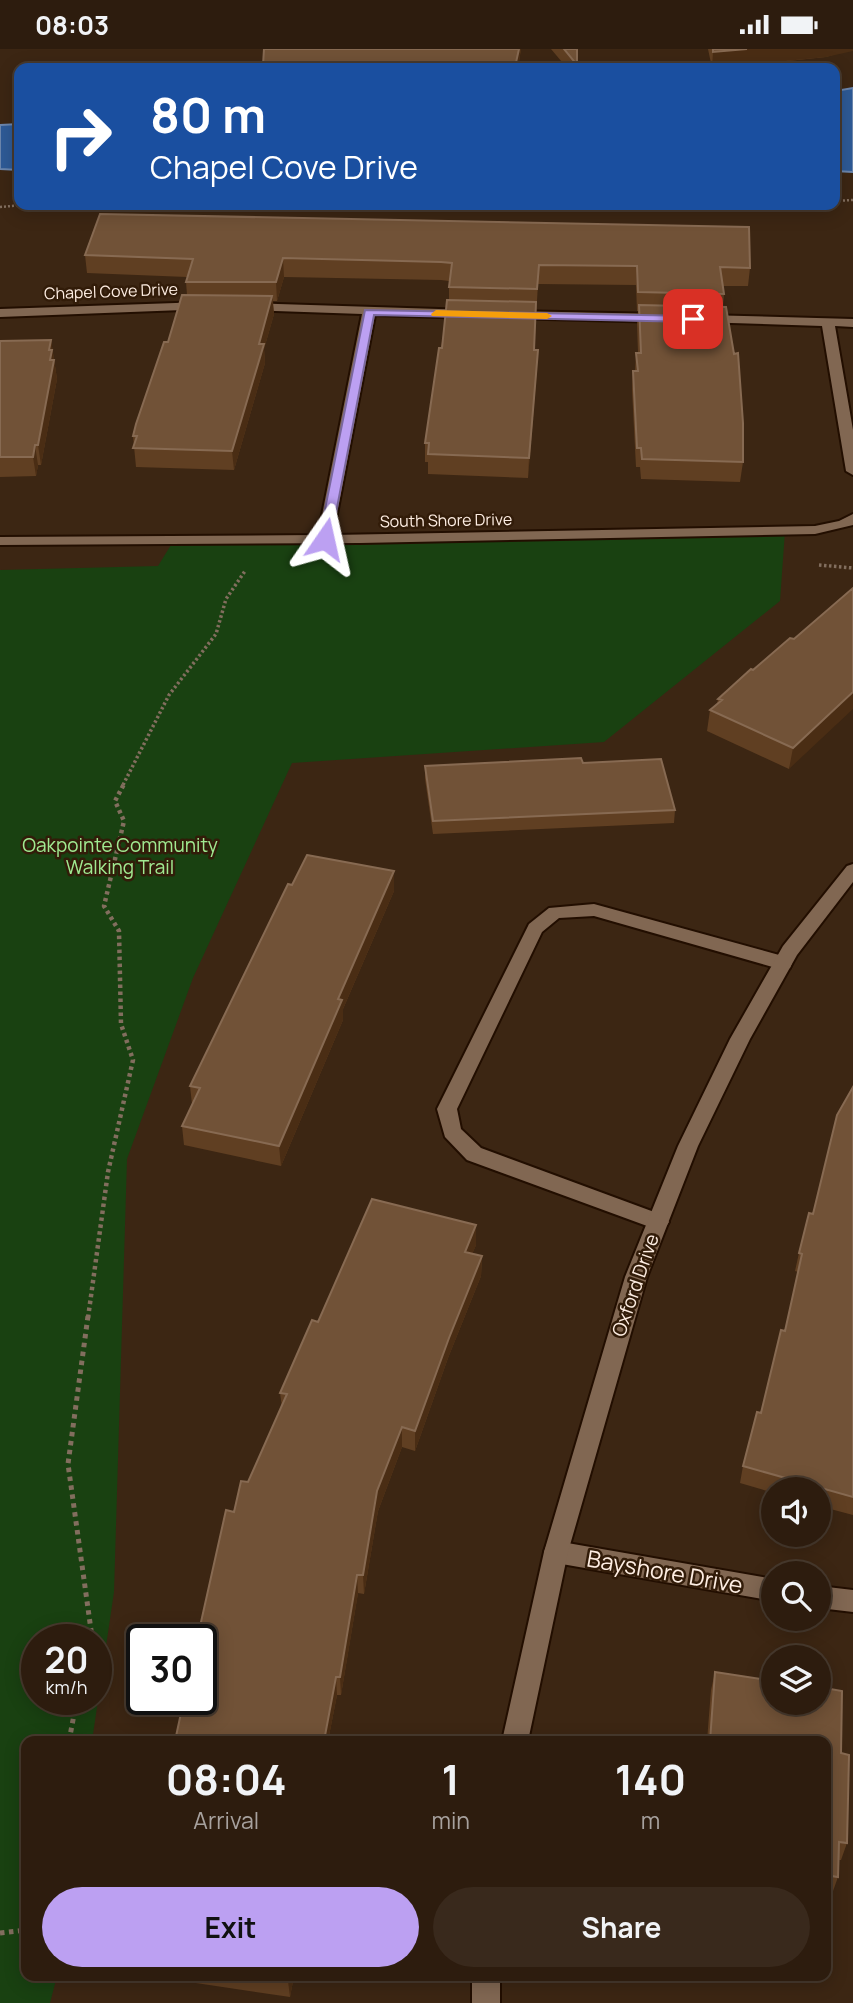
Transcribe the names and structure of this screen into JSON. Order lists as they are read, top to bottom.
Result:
{
  "streets": {
    "street": [
      "Chapel Cove Drive",
      "South Shore Drive",
      "Oxford Drive",
      "Bayshore Drive"
    ]
  },
  "crossings": [
    ["Oxford Drive", "Bayshore Drive"]
  ],
  "parks": ["Oakpointe Community Walking Trail"],
  "page": {
    "status": "08:03",
    "turn": ["80 m", "Chapel Cove Drive"],
    "speed": "20 km/h",
    "limit": "30",
    "eta": [
      "08:04",
      "Arrival",
      "1",
      "min",
      "140",
      "m"
    ],
    "buttons": ["Exit", "Share"]
  }
}
